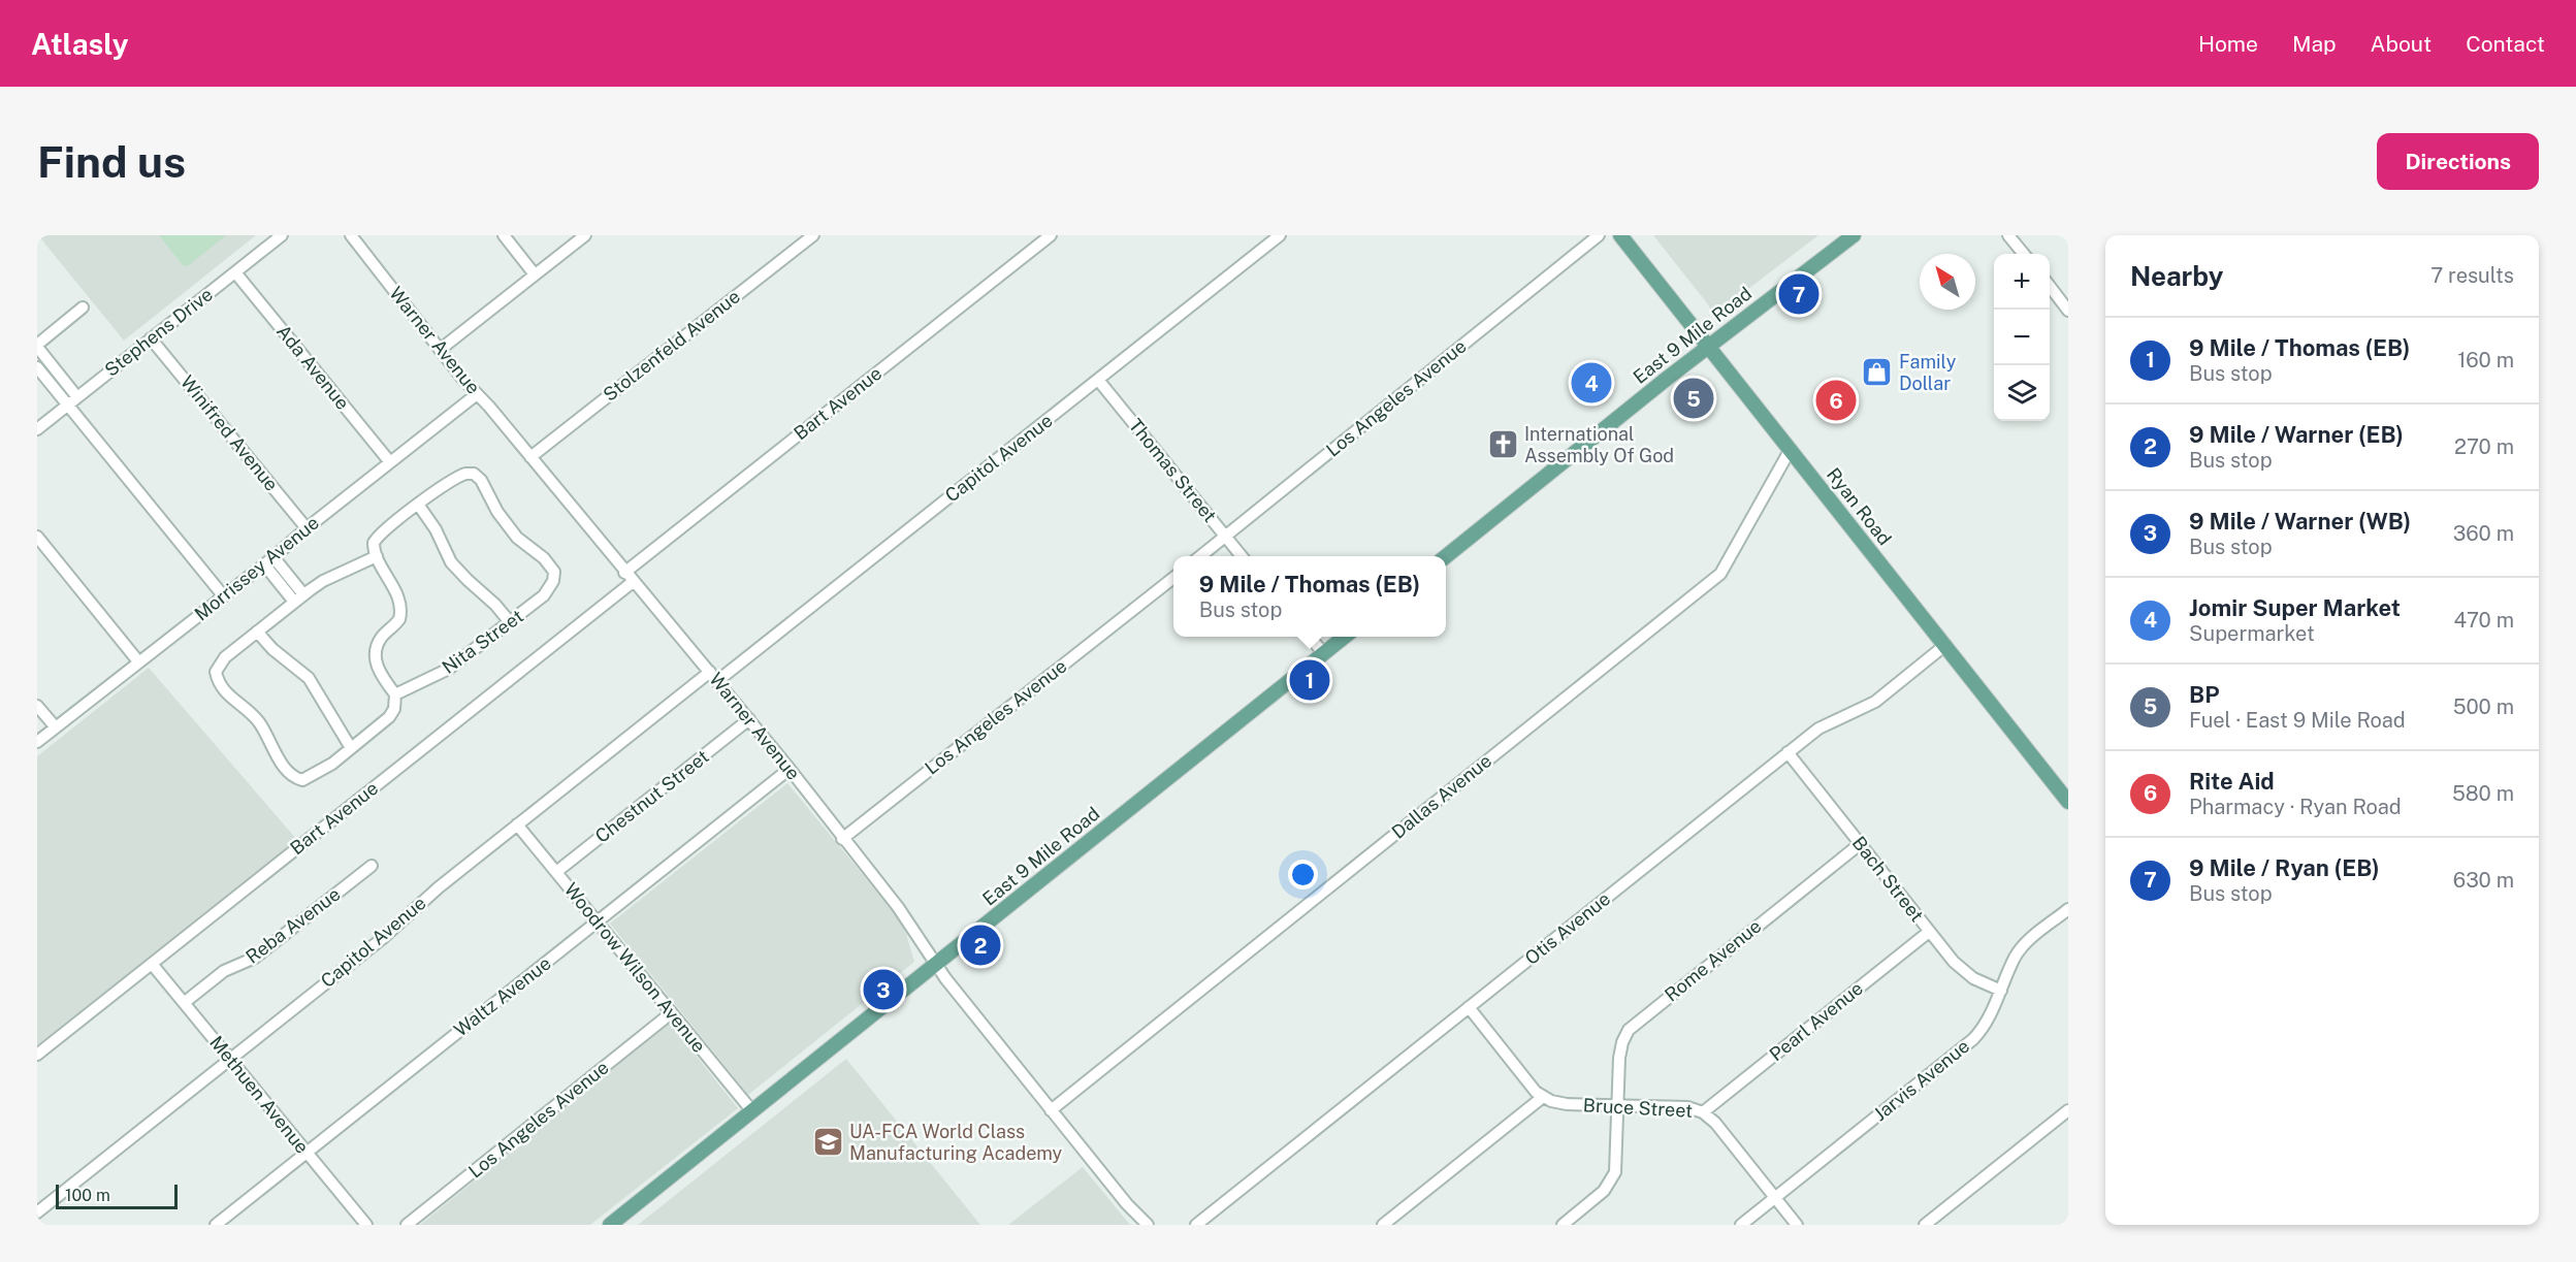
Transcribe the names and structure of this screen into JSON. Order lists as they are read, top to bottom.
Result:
{
  "streets": {
    "main road": ["East 9 Mile Road", "Ryan Road"],
    "street": [
      "Stephens Drive",
      "Warner Avenue",
      "Stolzenfeld Avenue",
      "Ada Avenue",
      "Los Angeles Avenue",
      "Bart Avenue",
      "Winifred Avenue",
      "Capitol Avenue",
      "Thomas Street",
      "Morrissey Avenue",
      "Nita Street",
      "Chestnut Street",
      "Dallas Avenue",
      "Bach Street",
      "Reba Avenue",
      "Otis Avenue",
      "Rome Avenue",
      "Woodrow Wilson Avenue",
      "Waltz Avenue",
      "Pearl Avenue",
      "Jarvis Avenue",
      "Methuen Avenue",
      "Bruce Street"
    ]
  },
  "crossings": [
    ["Stephens Drive", "Ada Avenue"],
    ["Stephens Drive", "Winifred Avenue"],
    ["East 9 Mile Road", "Warner Avenue"],
    ["East 9 Mile Road", "Ryan Road"],
    ["East 9 Mile Road", "Woodrow Wilson Avenue"],
    ["Warner Avenue", "Stolzenfeld Avenue"],
    ["Warner Avenue", "Los Angeles Avenue"],
    ["Warner Avenue", "Bart Avenue"],
    ["Warner Avenue", "Capitol Avenue"],
    ["Warner Avenue", "Morrissey Avenue"],
    ["Warner Avenue", "Chestnut Street"],
    ["Warner Avenue", "Dallas Avenue"],
    ["Warner Avenue", "Waltz Avenue"],
    ["Ada Avenue", "Morrissey Avenue"],
    ["Los Angeles Avenue", "Thomas Street"],
    ["Los Angeles Avenue", "Woodrow Wilson Avenue"],
    ["Bart Avenue", "Methuen Avenue"],
    ["Winifred Avenue", "Morrissey Avenue"],
    ["Capitol Avenue", "Thomas Street"],
    ["Capitol Avenue", "Woodrow Wilson Avenue"],
    ["Capitol Avenue", "Methuen Avenue"],
    ["Ryan Road", "Dallas Avenue"],
    ["Ryan Road", "Otis Avenue"],
    ["Chestnut Street", "Woodrow Wilson Avenue"],
    ["Bach Street", "Otis Avenue"],
    ["Bach Street", "Rome Avenue"],
    ["Bach Street", "Pearl Avenue"],
    ["Bach Street", "Jarvis Avenue"],
    ["Reba Avenue", "Methuen Avenue"],
    ["Rome Avenue", "Bruce Street"],
    ["Woodrow Wilson Avenue", "Waltz Avenue"],
    ["Waltz Avenue", "Methuen Avenue"],
    ["Pearl Avenue", "Bruce Street"],
    ["Jarvis Avenue", "Bruce Street"]
  ],
  "places": {
    "shop": ["Family Dollar"],
    "church": ["International Assembly Of God"],
    "school or university": ["UA-FCA World Class Manufacturing Academy"]
  },
  "scale_bar": "100 m",
  "north": "top left",
  "page": {
    "header": "Atlasly",
    "nav": [
      "Home",
      "Map",
      "About",
      "Contact"
    ],
    "buttons": "Directions",
    "title": "Find us",
    "heading": ["Nearby", "7 results"],
    "map_buttons": ["+", "−"],
    "pins": [
      "7",
      "4",
      "5",
      "6",
      "1",
      "2",
      "3"
    ],
    "list": [
      {
        "mark": "1",
        "name": "9 Mile / Thomas (EB)",
        "note": "Bus stop",
        "value": "160 m"
      },
      {
        "mark": "2",
        "name": "9 Mile / Warner (EB)",
        "note": "Bus stop",
        "value": "270 m"
      },
      {
        "mark": "3",
        "name": "9 Mile / Warner (WB)",
        "note": "Bus stop",
        "value": "360 m"
      },
      {
        "mark": "4",
        "name": "Jomir Super Market",
        "note": "Supermarket",
        "value": "470 m"
      },
      {
        "mark": "5",
        "name": "BP",
        "note": "Fuel · East 9 Mile Road",
        "value": "500 m"
      },
      {
        "mark": "6",
        "name": "Rite Aid",
        "note": "Pharmacy · Ryan Road",
        "value": "580 m"
      },
      {
        "mark": "7",
        "name": "9 Mile / Ryan (EB)",
        "note": "Bus stop",
        "value": "630 m"
      }
    ],
    "popup": ["9 Mile / Thomas (EB)", "Bus stop"],
    "scale": "100 m"
  }
}
